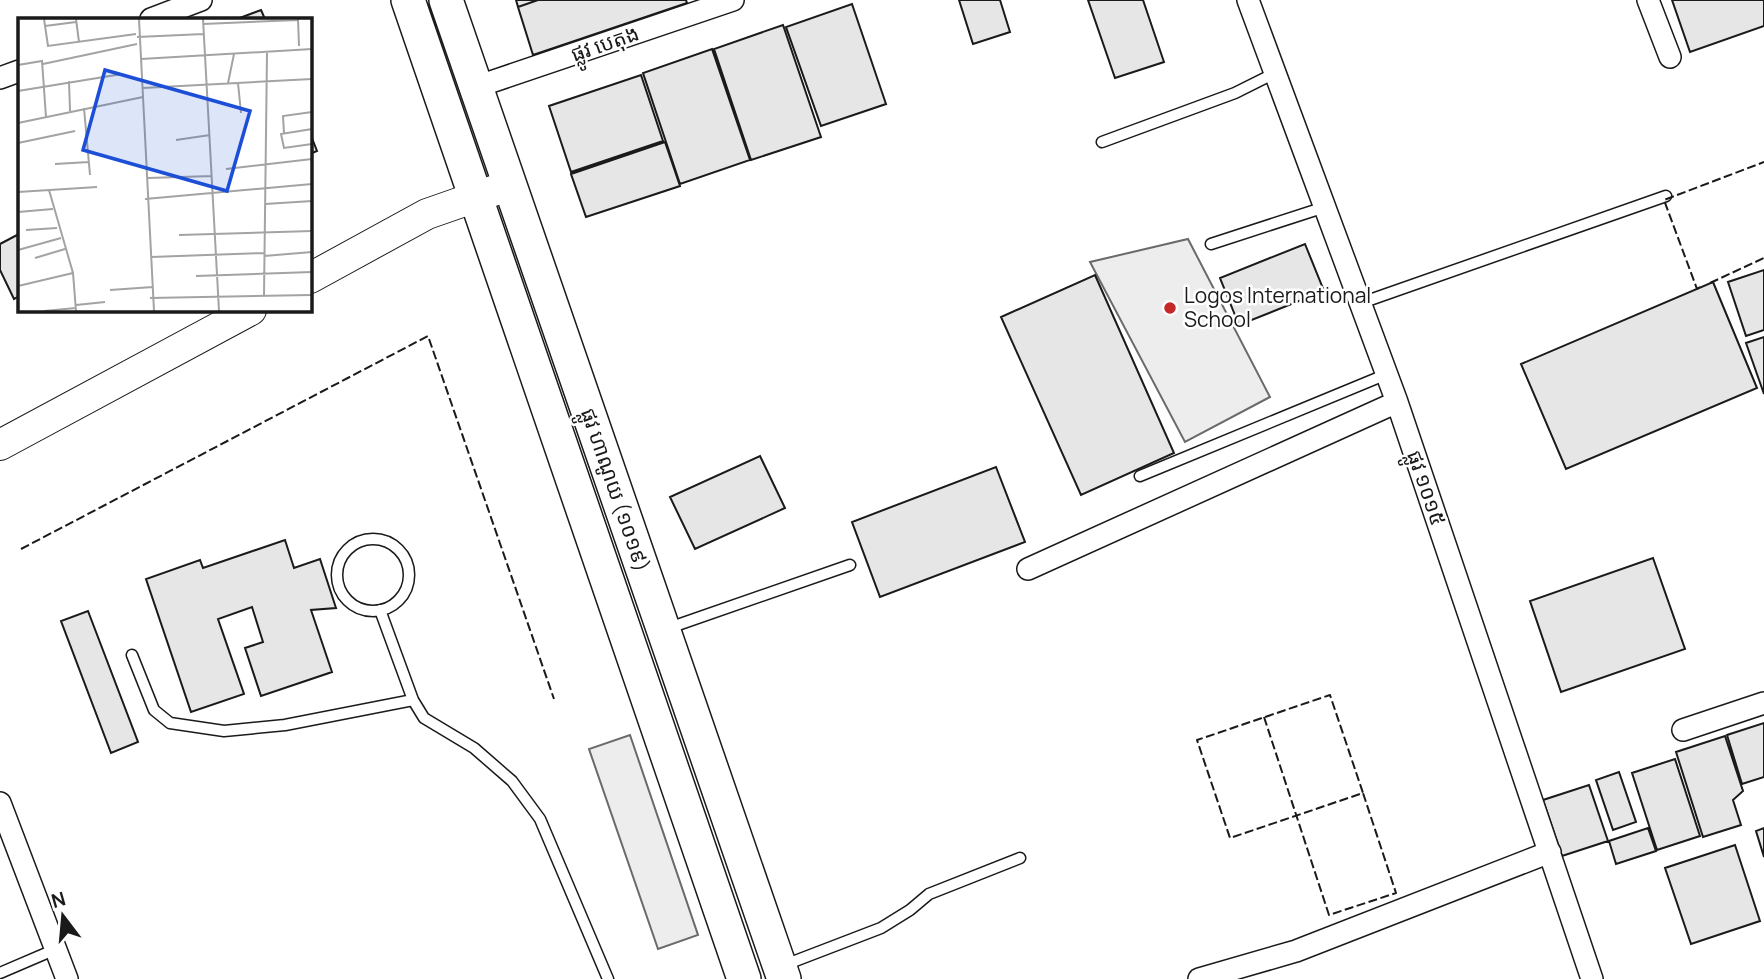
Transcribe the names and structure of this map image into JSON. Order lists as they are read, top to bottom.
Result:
{
  "streets": {
    "main road": ["ផ្លូវ ហាណូយ (១០១៩)"],
    "street": ["ផ្លូវ បេតុង", "ផ្លូវ ១០១៥"]
  },
  "crossings": [
    ["ផ្លូវ បេតុង", "ផ្លូវ ហាណូយ (១០១៩)"]
  ],
  "places": ["Logos International School"],
  "north": "top"
}
